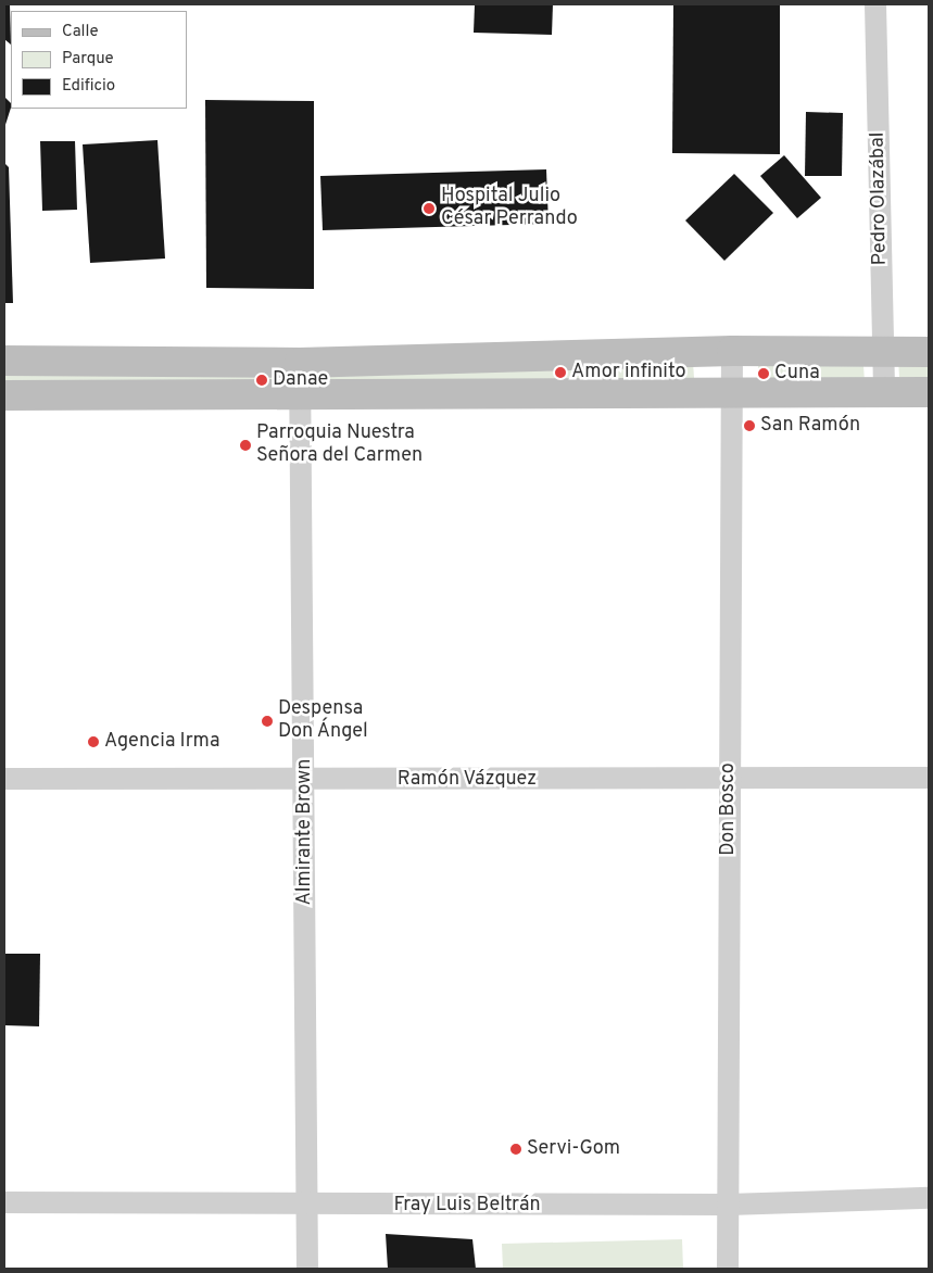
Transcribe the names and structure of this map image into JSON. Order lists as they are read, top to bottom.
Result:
{
  "streets": {
    "street": [
      "Pedro Olazábal",
      "Ramón Vázquez",
      "Don Bosco",
      "Almirante Brown",
      "Fray Luis Beltrán"
    ]
  },
  "crossings": [
    ["Ramón Vázquez", "Don Bosco"],
    ["Ramón Vázquez", "Almirante Brown"],
    ["Don Bosco", "Fray Luis Beltrán"],
    ["Almirante Brown", "Fray Luis Beltrán"]
  ],
  "places": [
    "Hospital Julio César Perrando",
    "Amor infinito",
    "Cuna",
    "Danae",
    "San Ramón",
    "Parroquia Nuestra Señora del Carmen",
    "Despensa Don Ángel",
    "Agencia Irma",
    "Servi-Gom"
  ],
  "legend": ["Calle", "Parque", "Edificio"]
}
